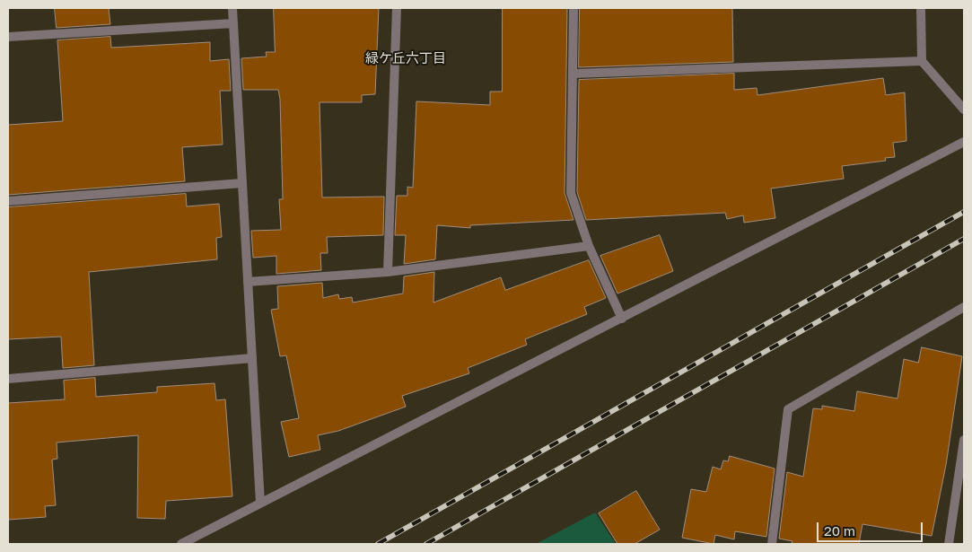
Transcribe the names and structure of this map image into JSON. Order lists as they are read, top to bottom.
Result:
{
  "districts": ["緑ケ丘六丁目"],
  "scale_bar": "20 m"
}
